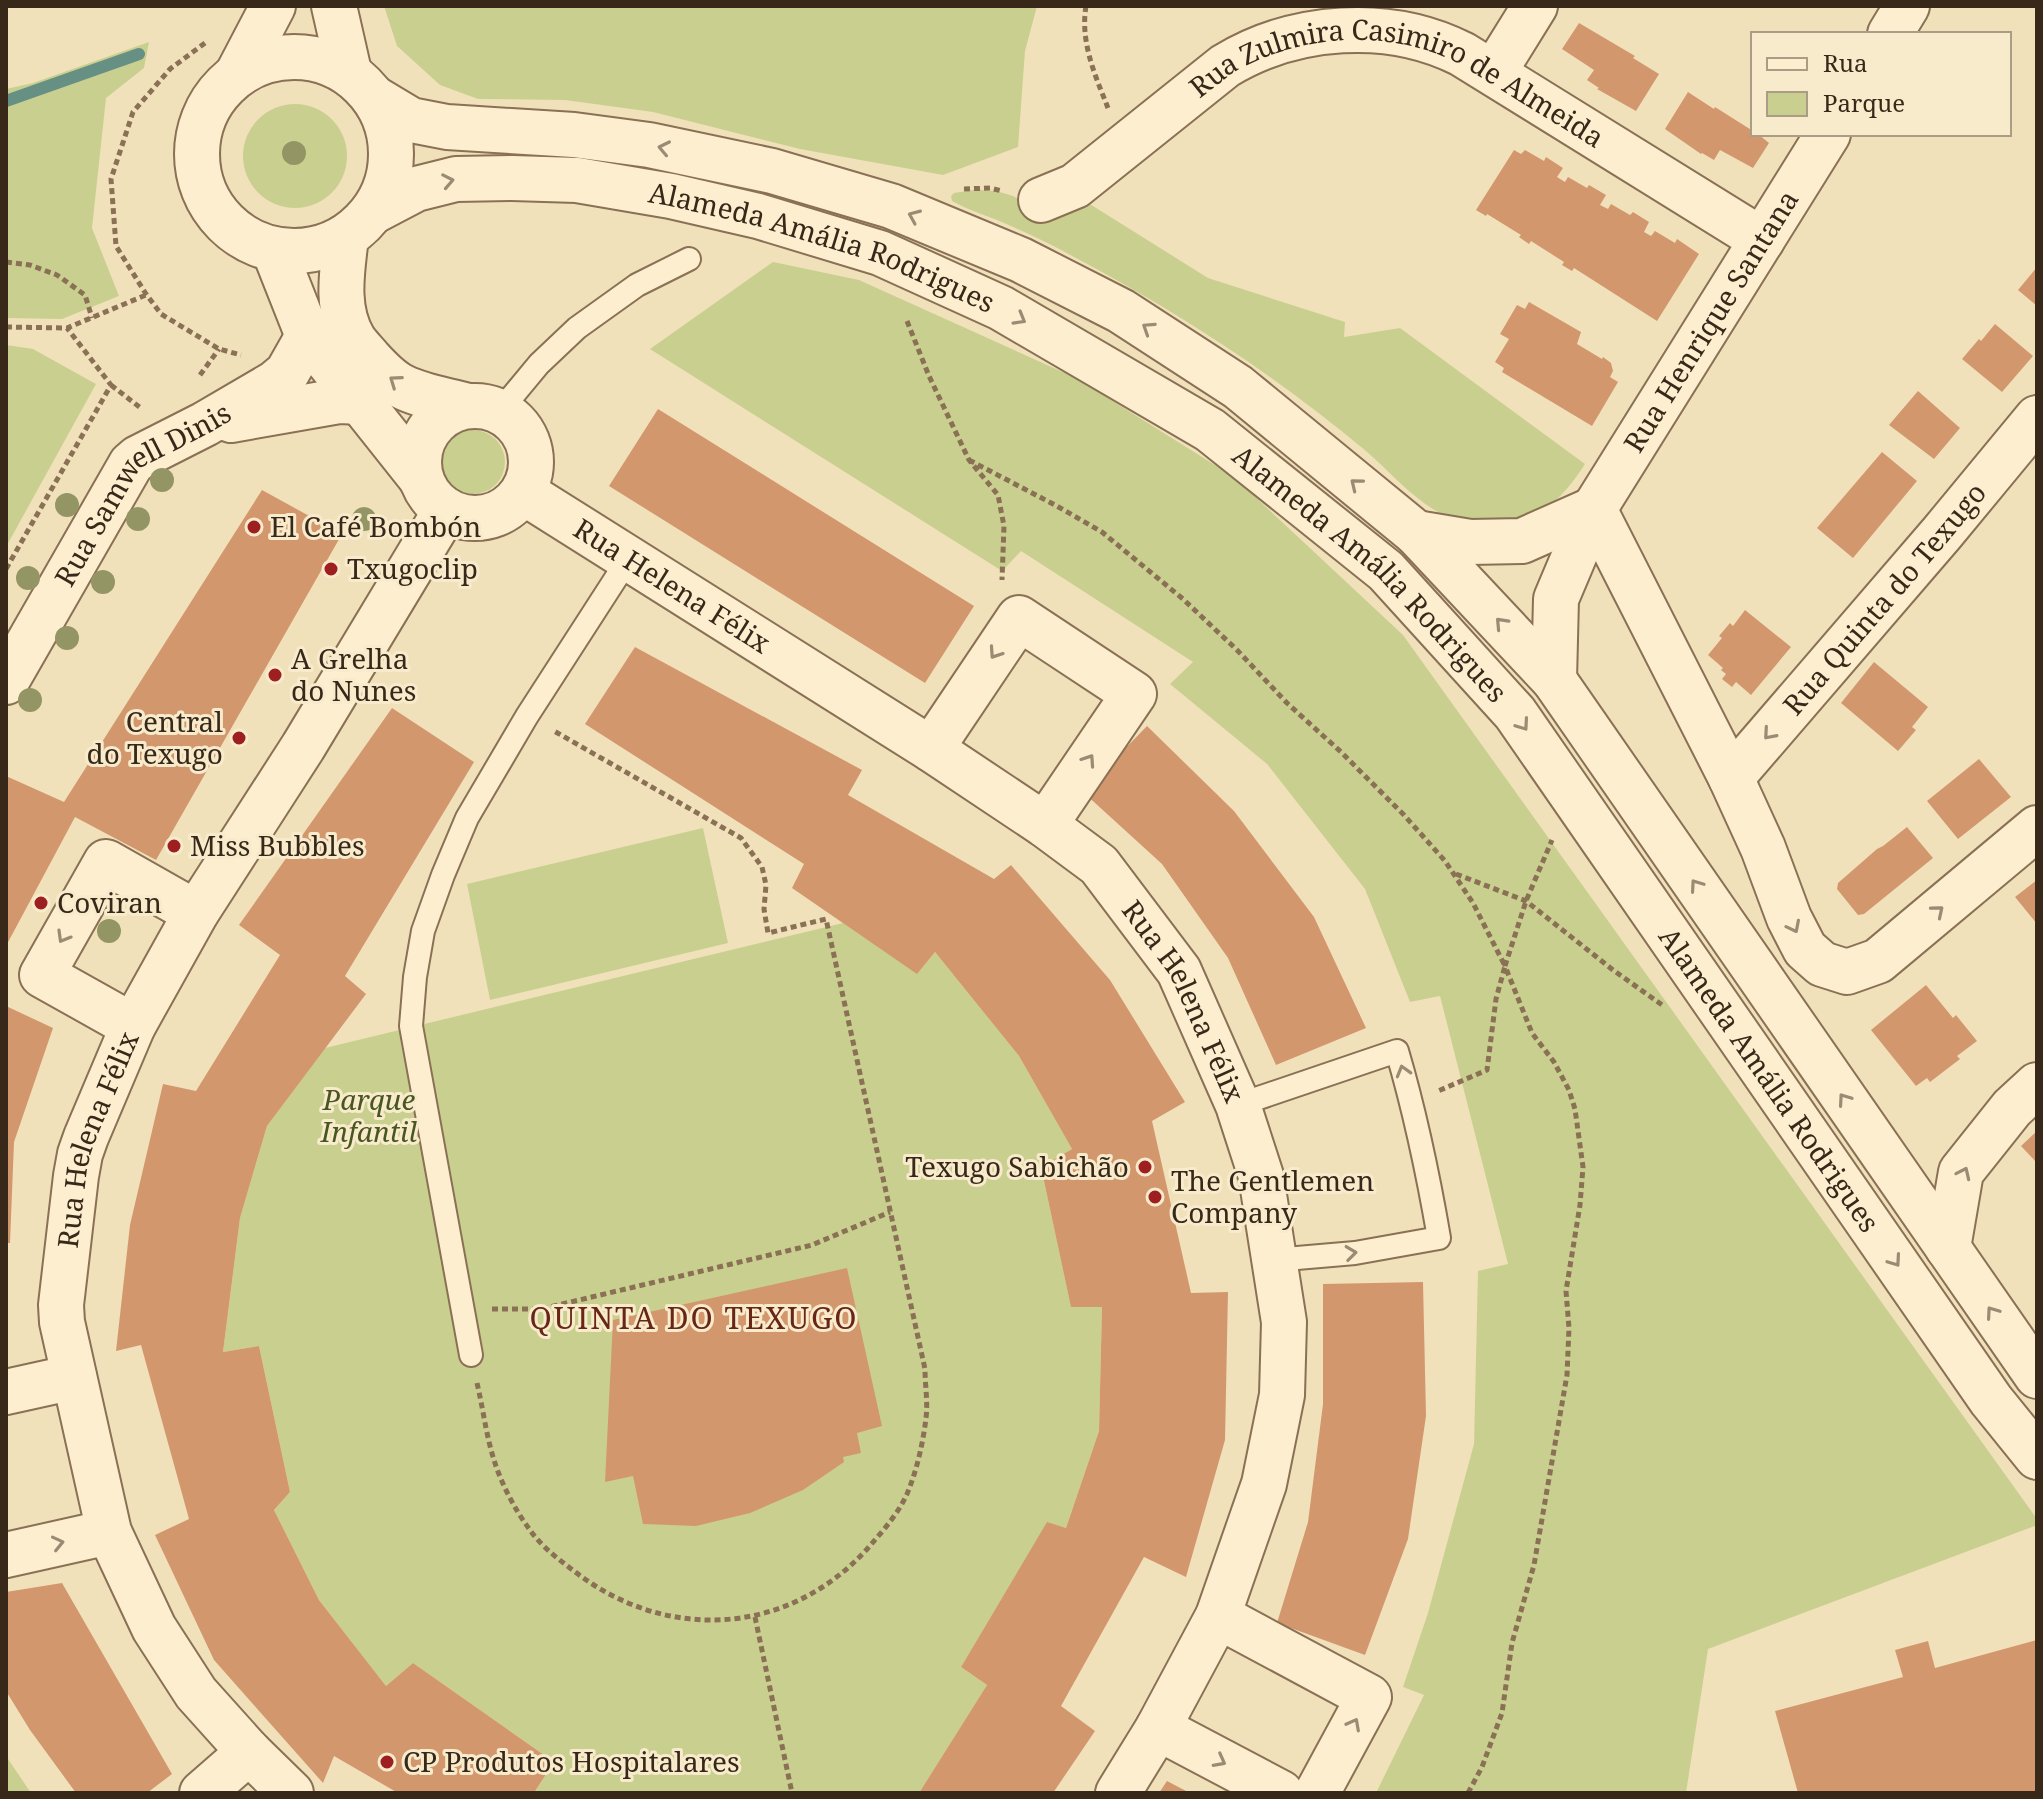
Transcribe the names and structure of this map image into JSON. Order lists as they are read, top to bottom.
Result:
{
  "streets": {
    "street": [
      "Rua Zulmira Casimiro de Almeida",
      "Alameda Amália Rodrigues",
      "Rua Henrique Santana",
      "Rua Samwell Dinis",
      "Rua Helena Félix",
      "Rua Quinta do Texugo"
    ]
  },
  "crossings": [
    ["Rua Zulmira Casimiro de Almeida", "Rua Henrique Santana"],
    ["Alameda Amália Rodrigues", "Rua Henrique Santana"]
  ],
  "one_way": ["Rua Quinta do Texugo"],
  "districts": ["QUINTA DO TEXUGO"],
  "parks": ["Parque Infantil"],
  "places": [
    "El Café Bombón",
    "Txugoclip",
    "A Grelha do Nunes",
    "Central do Texugo",
    "Miss Bubbles",
    "Coviran",
    "Texugo Sabichão",
    "The Gentlemen Company",
    "CP Produtos Hospitalares"
  ],
  "legend": ["Rua", "Parque"]
}
